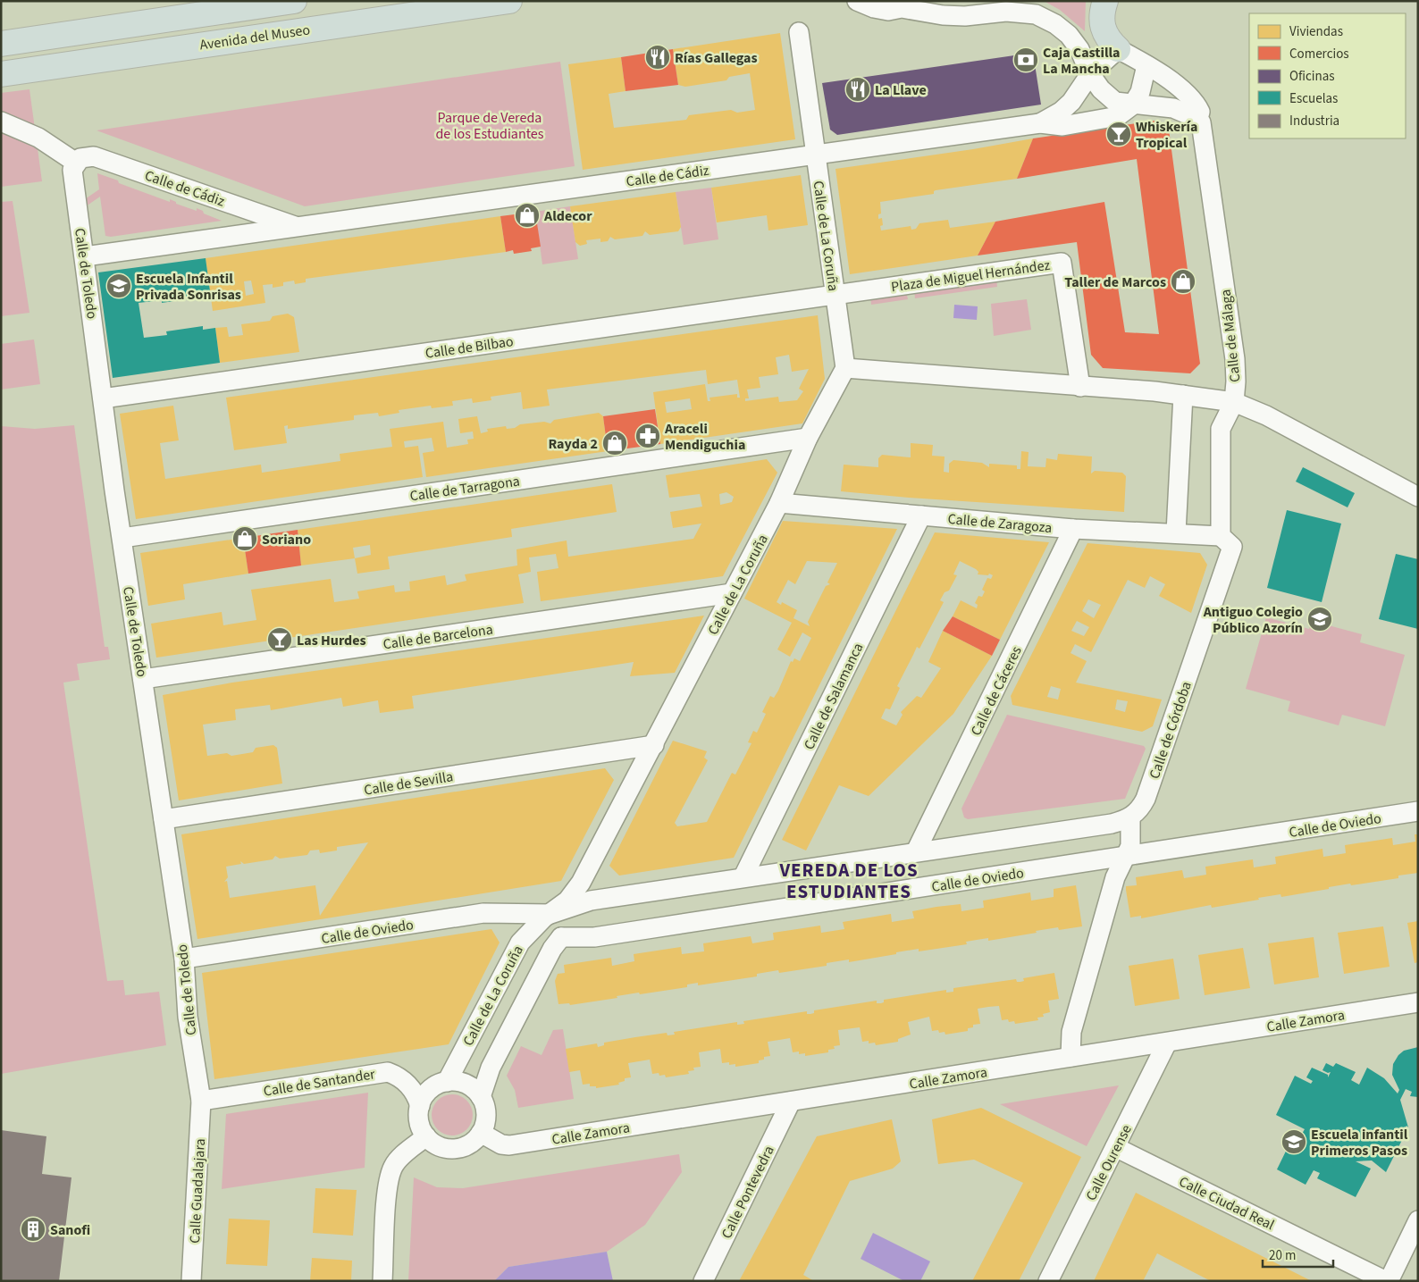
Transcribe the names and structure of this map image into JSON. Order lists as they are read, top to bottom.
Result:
{
  "streets": {
    "highway": ["Avenida del Museo"],
    "street": [
      "Calle de Cádiz",
      "Calle de La Coruña",
      "Calle de Toledo",
      "Plaza de Miguel Hernández",
      "Calle de Málaga",
      "Calle de Bilbao",
      "Calle de Tarragona",
      "Calle de Zaragoza",
      "Calle de Barcelona",
      "Calle de Cáceres",
      "Calle de Salamanca",
      "Calle de Córdoba",
      "Calle de Sevilla",
      "Calle de Oviedo",
      "Calle Zamora",
      "Calle de Santander",
      "Calle Ourense",
      "Calle Guadalajara",
      "Calle Pontevedra",
      "Calle Ciudad Real"
    ]
  },
  "crossings": [
    ["Calle de Cádiz", "Calle de La Coruña"],
    ["Calle de Cádiz", "Calle de Toledo"],
    ["Calle de Cádiz", "Calle de Málaga"],
    ["Calle de La Coruña", "Plaza de Miguel Hernández"],
    ["Calle de La Coruña", "Calle de Bilbao"],
    ["Calle de La Coruña", "Calle de Tarragona"],
    ["Calle de La Coruña", "Calle de Zaragoza"],
    ["Calle de La Coruña", "Calle de Barcelona"],
    ["Calle de La Coruña", "Calle de Sevilla"],
    ["Calle de La Coruña", "Calle de Oviedo"],
    ["Calle de La Coruña", "Calle Zamora"],
    ["Calle de La Coruña", "Calle de Santander"],
    ["Calle de Toledo", "Calle de Bilbao"],
    ["Calle de Toledo", "Calle de Tarragona"],
    ["Calle de Toledo", "Calle de Barcelona"],
    ["Calle de Toledo", "Calle de Sevilla"],
    ["Calle de Toledo", "Calle de Oviedo"],
    ["Calle de Toledo", "Calle de Santander"],
    ["Calle de Toledo", "Calle Guadalajara"],
    ["Plaza de Miguel Hernández", "Calle de Bilbao"],
    ["Calle de Málaga", "Calle de Córdoba"],
    ["Calle de Zaragoza", "Calle de Cáceres"],
    ["Calle de Zaragoza", "Calle de Salamanca"],
    ["Calle de Zaragoza", "Calle de Córdoba"],
    ["Calle de Cáceres", "Calle de Oviedo"],
    ["Calle de Salamanca", "Calle de Oviedo"],
    ["Calle de Córdoba", "Calle de Oviedo"],
    ["Calle Zamora", "Calle de Santander"],
    ["Calle Zamora", "Calle Ourense"],
    ["Calle Zamora", "Calle Pontevedra"],
    ["Calle de Santander", "Calle Guadalajara"],
    ["Calle Ourense", "Calle Ciudad Real"]
  ],
  "districts": ["VEREDA DE LOS ESTUDIANTES"],
  "parks": ["Parque de Vereda de los Estudiantes"],
  "places": {
    "restaurant": ["Rías Gallegas", "La Llave"],
    "bank": ["Caja Castilla La Mancha"],
    "bar": ["Whiskería Tropical", "Las Hurdes"],
    "shop": [
      "Aldecor",
      "Taller de Marcos",
      "Rayda 2",
      "Soriano"
    ],
    "school or university": ["Escuela Infantil Privada Sonrisas", "Antiguo Colegio Público Azorín", "Escuela infantil Primeros Pasos"],
    "pharmacy": ["Araceli Mendiguchia"],
    "building": ["Sanofi"]
  },
  "legend": [
    "Viviendas",
    "Comercios",
    "Oficinas",
    "Escuelas",
    "Industria"
  ],
  "scale_bar": "20 m"
}
